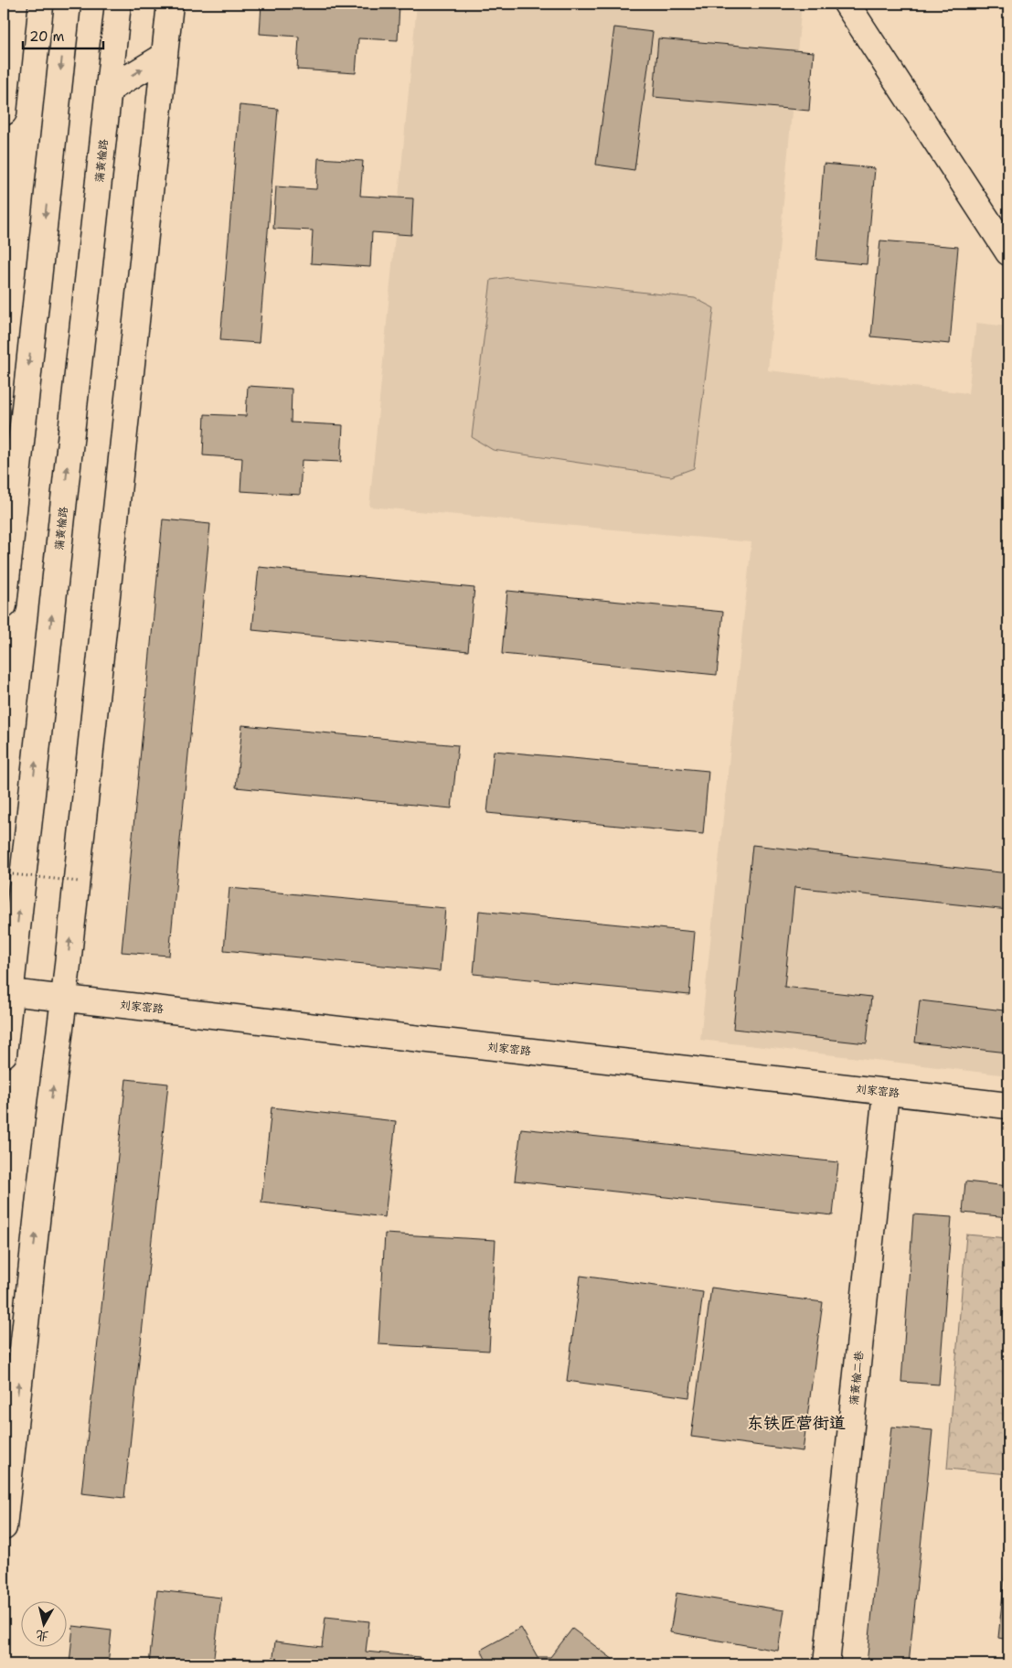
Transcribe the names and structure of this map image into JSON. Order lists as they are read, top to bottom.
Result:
{
  "streets": {
    "street": ["蒲黄榆路", "刘家窑路", "蒲黄榆二巷"]
  },
  "crossings": [
    ["蒲黄榆路", "刘家窑路"],
    ["刘家窑路", "蒲黄榆二巷"]
  ],
  "districts": ["东铁匠营街道"],
  "scale_bar": "20 m",
  "north": "bottom"
}
